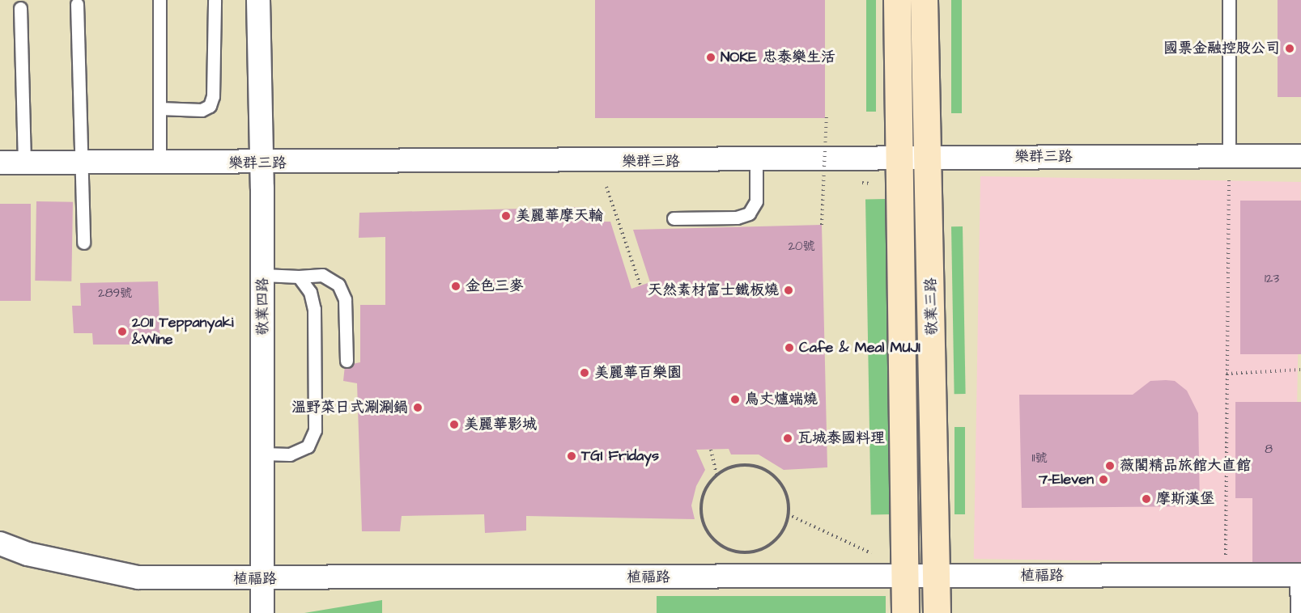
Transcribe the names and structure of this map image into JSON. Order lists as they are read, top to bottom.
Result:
{
  "streets": {
    "street": [
      "樂群三路",
      "敬業四路",
      "敬業三路",
      "植福路"
    ]
  },
  "crossings": [
    ["樂群三路", "敬業四路"],
    ["樂群三路", "敬業三路"],
    ["敬業四路", "植福路"],
    ["敬業三路", "植福路"]
  ],
  "places": [
    "國票金融控股公司",
    "NOKE 忠泰樂生活",
    "美麗華摩天輪",
    "金色三麥",
    "天然素材富士鐵板燒",
    "2011 Teppanyaki &Wine",
    "Cafe & Meal MUJI",
    "美麗華百樂園",
    "鳥丈爐端燒",
    "溫野菜日式涮涮鍋",
    "美麗華影城",
    "瓦城泰國料理",
    "TGI Fridays",
    "薇閣精品旅館大直館",
    "7-Eleven",
    "摩斯漢堡"
  ],
  "house_numbers": [
    "20號",
    "123",
    "289號",
    "8",
    "11號"
  ]
}
